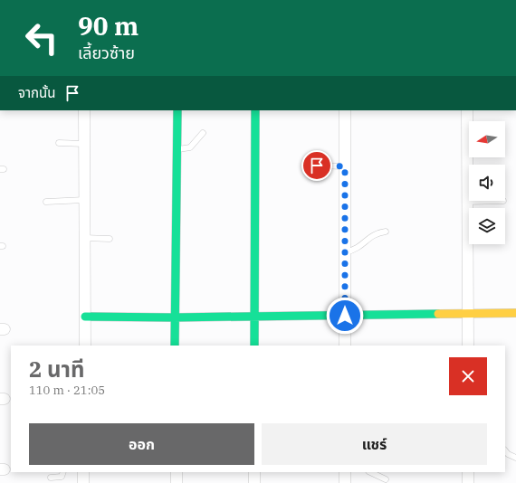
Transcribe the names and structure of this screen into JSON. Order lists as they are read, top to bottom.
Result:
{
  "north": "left",
  "page": {
    "turn": ["90 m", "เลี้ยวซ้าย"],
    "then": "จากนั้น",
    "heading": ["2 นาที", "110 m · 21:05"],
    "buttons": ["ออก", "แชร์"]
  }
}
